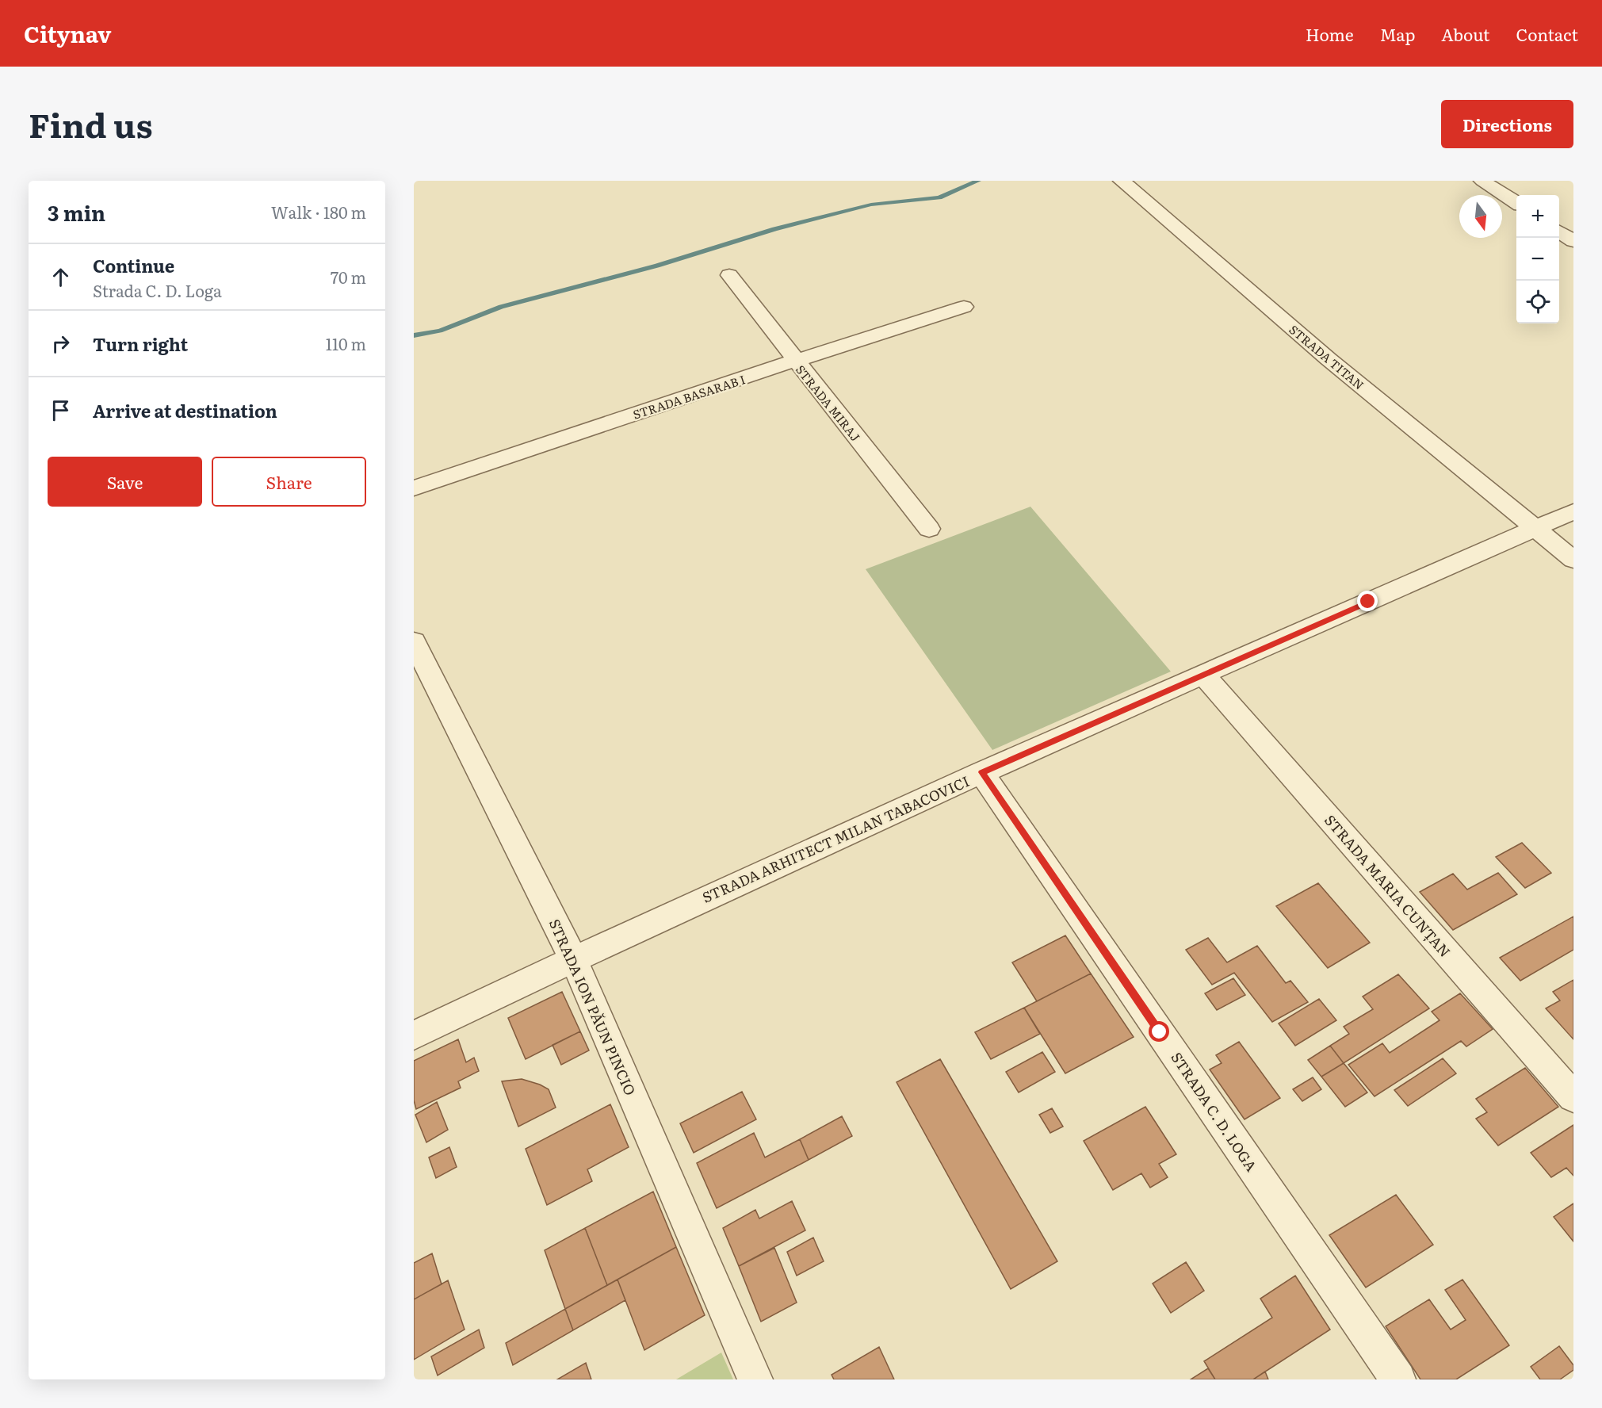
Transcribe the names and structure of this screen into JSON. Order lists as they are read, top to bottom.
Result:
{
  "streets": {
    "street": [
      "STRADA TITAN",
      "STRADA BASARAB I",
      "STRADA MIRAJ",
      "STRADA ARHITECT MILAN TABACOVICI",
      "STRADA MARIA CUNȚAN",
      "STRADA ION PĂUN PINCIO",
      "STRADA C. D. LOGA"
    ]
  },
  "crossings": [
    ["STRADA TITAN", "STRADA ARHITECT MILAN TABACOVICI"],
    ["STRADA BASARAB I", "STRADA MIRAJ"],
    ["STRADA ARHITECT MILAN TABACOVICI", "STRADA MARIA CUNȚAN"],
    ["STRADA ARHITECT MILAN TABACOVICI", "STRADA ION PĂUN PINCIO"],
    ["STRADA ARHITECT MILAN TABACOVICI", "STRADA C. D. LOGA"]
  ],
  "north": "bottom",
  "page": {
    "header": "Citynav",
    "nav": [
      "Home",
      "Map",
      "About",
      "Contact"
    ],
    "title": "Find us",
    "buttons": [
      "Directions",
      ["Save", "Share"]
    ],
    "heading": ["3 min", "Walk · 180 m"],
    "map_buttons": ["+", "−"],
    "list": [
      ["Continue", "Strada C. D. Loga", "70 m"],
      ["Turn right", "110 m"],
      "Arrive at destination"
    ]
  }
}
